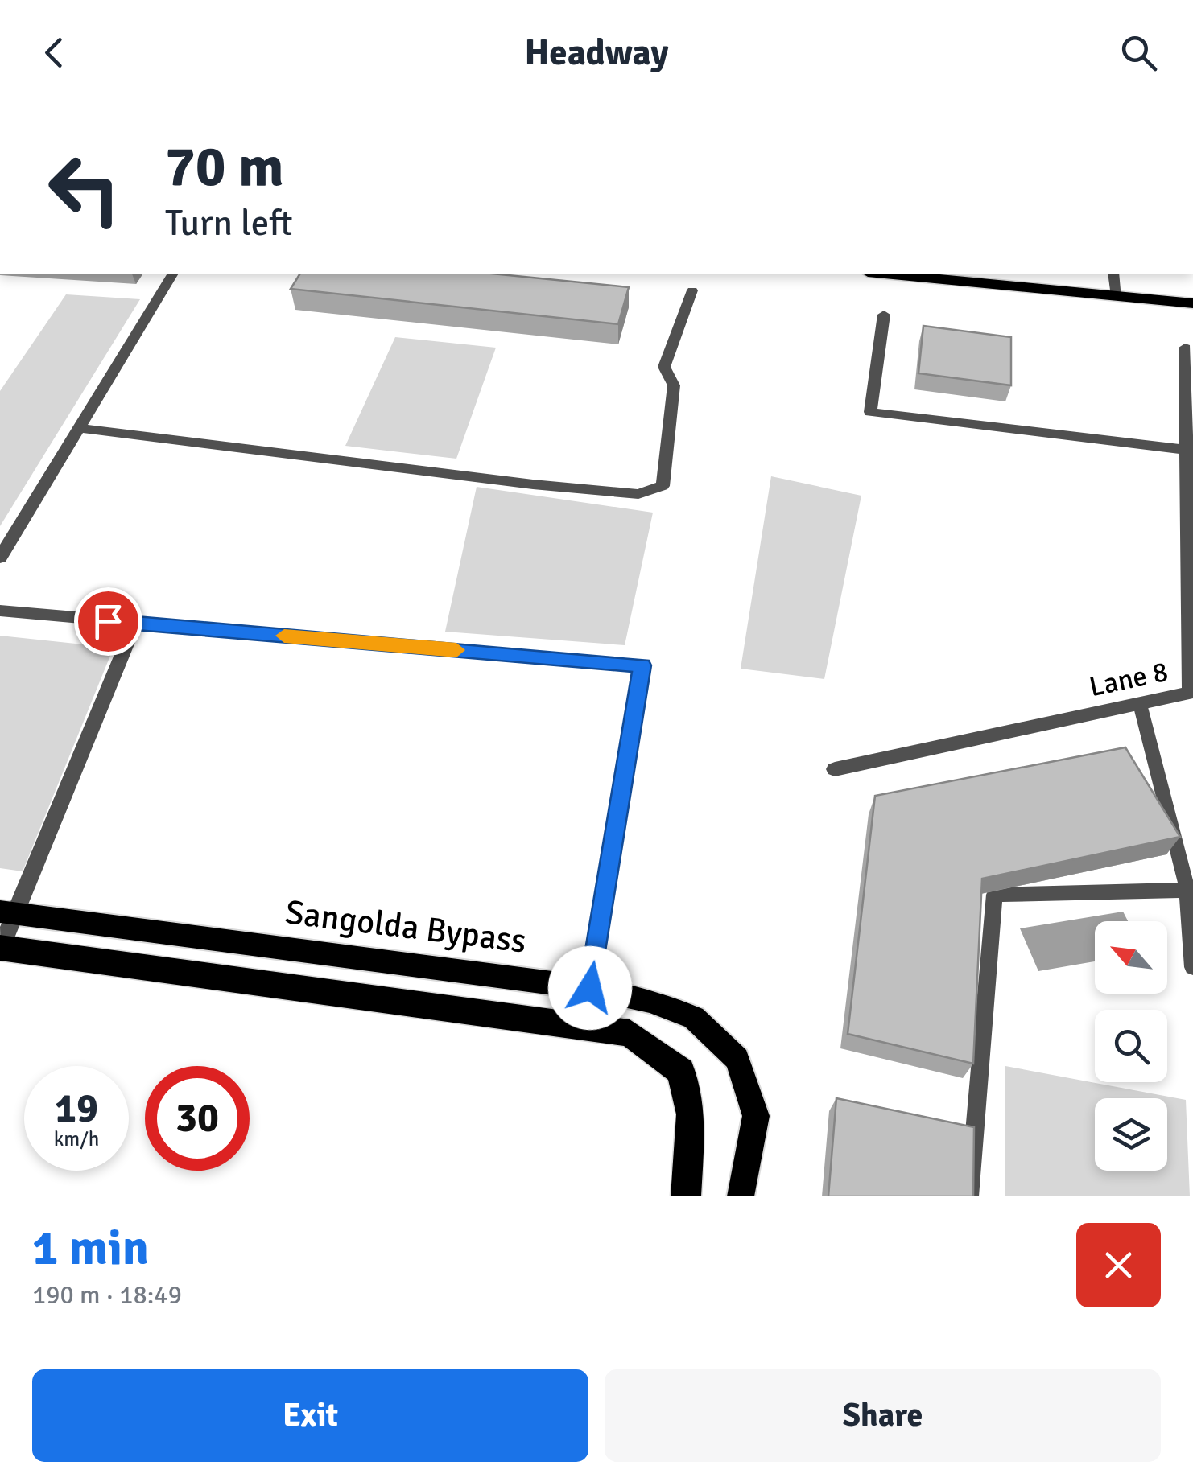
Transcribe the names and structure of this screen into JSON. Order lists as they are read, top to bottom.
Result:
{
  "streets": {
    "main road": ["Sangolda Bypass"],
    "street": ["Lane 8"]
  },
  "north": "top left",
  "page": {
    "header": "Headway",
    "turn": ["70 m", "Turn left"],
    "speed": "19 km/h",
    "limit": "30",
    "heading": ["1 min", "190 m · 18:49"],
    "buttons": ["Exit", "Share"]
  }
}
